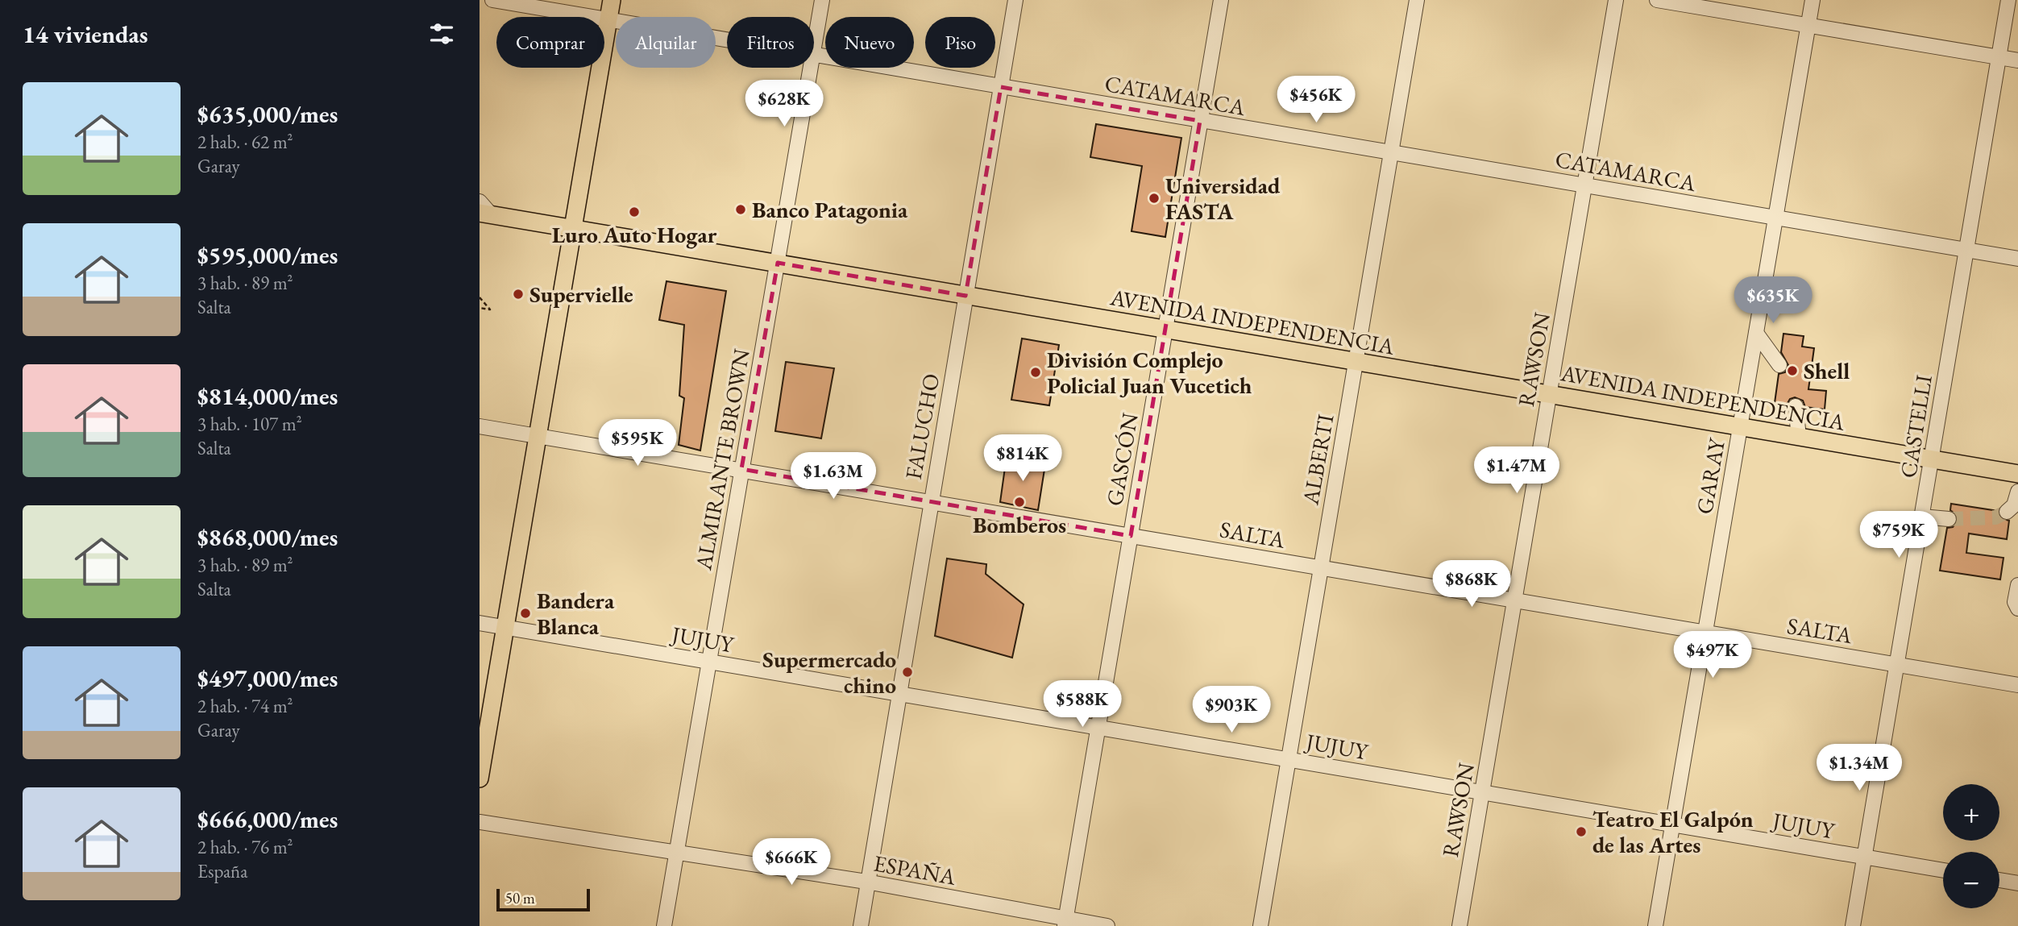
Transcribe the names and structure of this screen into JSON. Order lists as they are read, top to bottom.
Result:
{
  "streets": {
    "main road": ["AVENIDA INDEPENDENCIA"],
    "street": [
      "CATAMARCA",
      "RAWSON",
      "FALUCHO",
      "CASTELLI",
      "ALMIRANTE BROWN",
      "GASCÓN",
      "ALBERTI",
      "GARAY",
      "SALTA",
      "JUJUY",
      "ESPAÑA"
    ]
  },
  "crossings": [
    ["CATAMARCA", "RAWSON"],
    ["CATAMARCA", "FALUCHO"],
    ["CATAMARCA", "CASTELLI"],
    ["CATAMARCA", "GASCÓN"],
    ["CATAMARCA", "ALBERTI"],
    ["CATAMARCA", "GARAY"],
    ["AVENIDA INDEPENDENCIA", "RAWSON"],
    ["AVENIDA INDEPENDENCIA", "FALUCHO"],
    ["AVENIDA INDEPENDENCIA", "CASTELLI"],
    ["AVENIDA INDEPENDENCIA", "ALMIRANTE BROWN"],
    ["AVENIDA INDEPENDENCIA", "GASCÓN"],
    ["AVENIDA INDEPENDENCIA", "ALBERTI"],
    ["AVENIDA INDEPENDENCIA", "GARAY"],
    ["RAWSON", "SALTA"],
    ["RAWSON", "JUJUY"],
    ["FALUCHO", "SALTA"],
    ["FALUCHO", "JUJUY"],
    ["FALUCHO", "ESPAÑA"],
    ["CASTELLI", "SALTA"],
    ["CASTELLI", "JUJUY"],
    ["ALMIRANTE BROWN", "SALTA"],
    ["ALMIRANTE BROWN", "JUJUY"],
    ["ALMIRANTE BROWN", "ESPAÑA"],
    ["GASCÓN", "SALTA"],
    ["GASCÓN", "JUJUY"],
    ["GASCÓN", "ESPAÑA"],
    ["ALBERTI", "SALTA"],
    ["ALBERTI", "JUJUY"],
    ["GARAY", "SALTA"],
    ["GARAY", "JUJUY"]
  ],
  "places": [
    "Universidad FASTA",
    "Banco Patagonia",
    "Luro Auto Hogar",
    "Supervielle",
    "Shell",
    "División Complejo Policial Juan Vucetich",
    "Bomberos",
    "Bandera Blanca",
    "Supermercado chino",
    "Teatro El Galpón de las Artes"
  ],
  "scale_bar": "50 m",
  "page": {
    "heading": "14 viviendas",
    "chip": [
      "Comprar",
      "Alquilar",
      "Filtros",
      "Nuevo",
      "Piso"
    ],
    "list": [
      {
        "name": "$635,000/mes",
        "note": "2 hab. · 62 m² · Garay"
      },
      {
        "name": "$595,000/mes",
        "note": "3 hab. · 89 m² · Salta"
      },
      {
        "name": "$814,000/mes",
        "note": "3 hab. · 107 m² · Salta"
      },
      {
        "name": "$868,000/mes",
        "note": "3 hab. · 89 m² · Salta"
      },
      {
        "name": "$497,000/mes",
        "note": "2 hab. · 74 m² · Garay"
      },
      {
        "name": "$666,000/mes",
        "note": "2 hab. · 76 m² · España"
      }
    ],
    "price": [
      "$456K",
      "$628K",
      "$635K",
      "$595K",
      "$814K",
      "$1.47M",
      "$1.63M",
      "$759K",
      "$868K",
      "$497K",
      "$588K",
      "$903K",
      "$1.34M",
      "$666K"
    ],
    "map_buttons": ["+", "−"],
    "scale": "50 m"
  }
}
